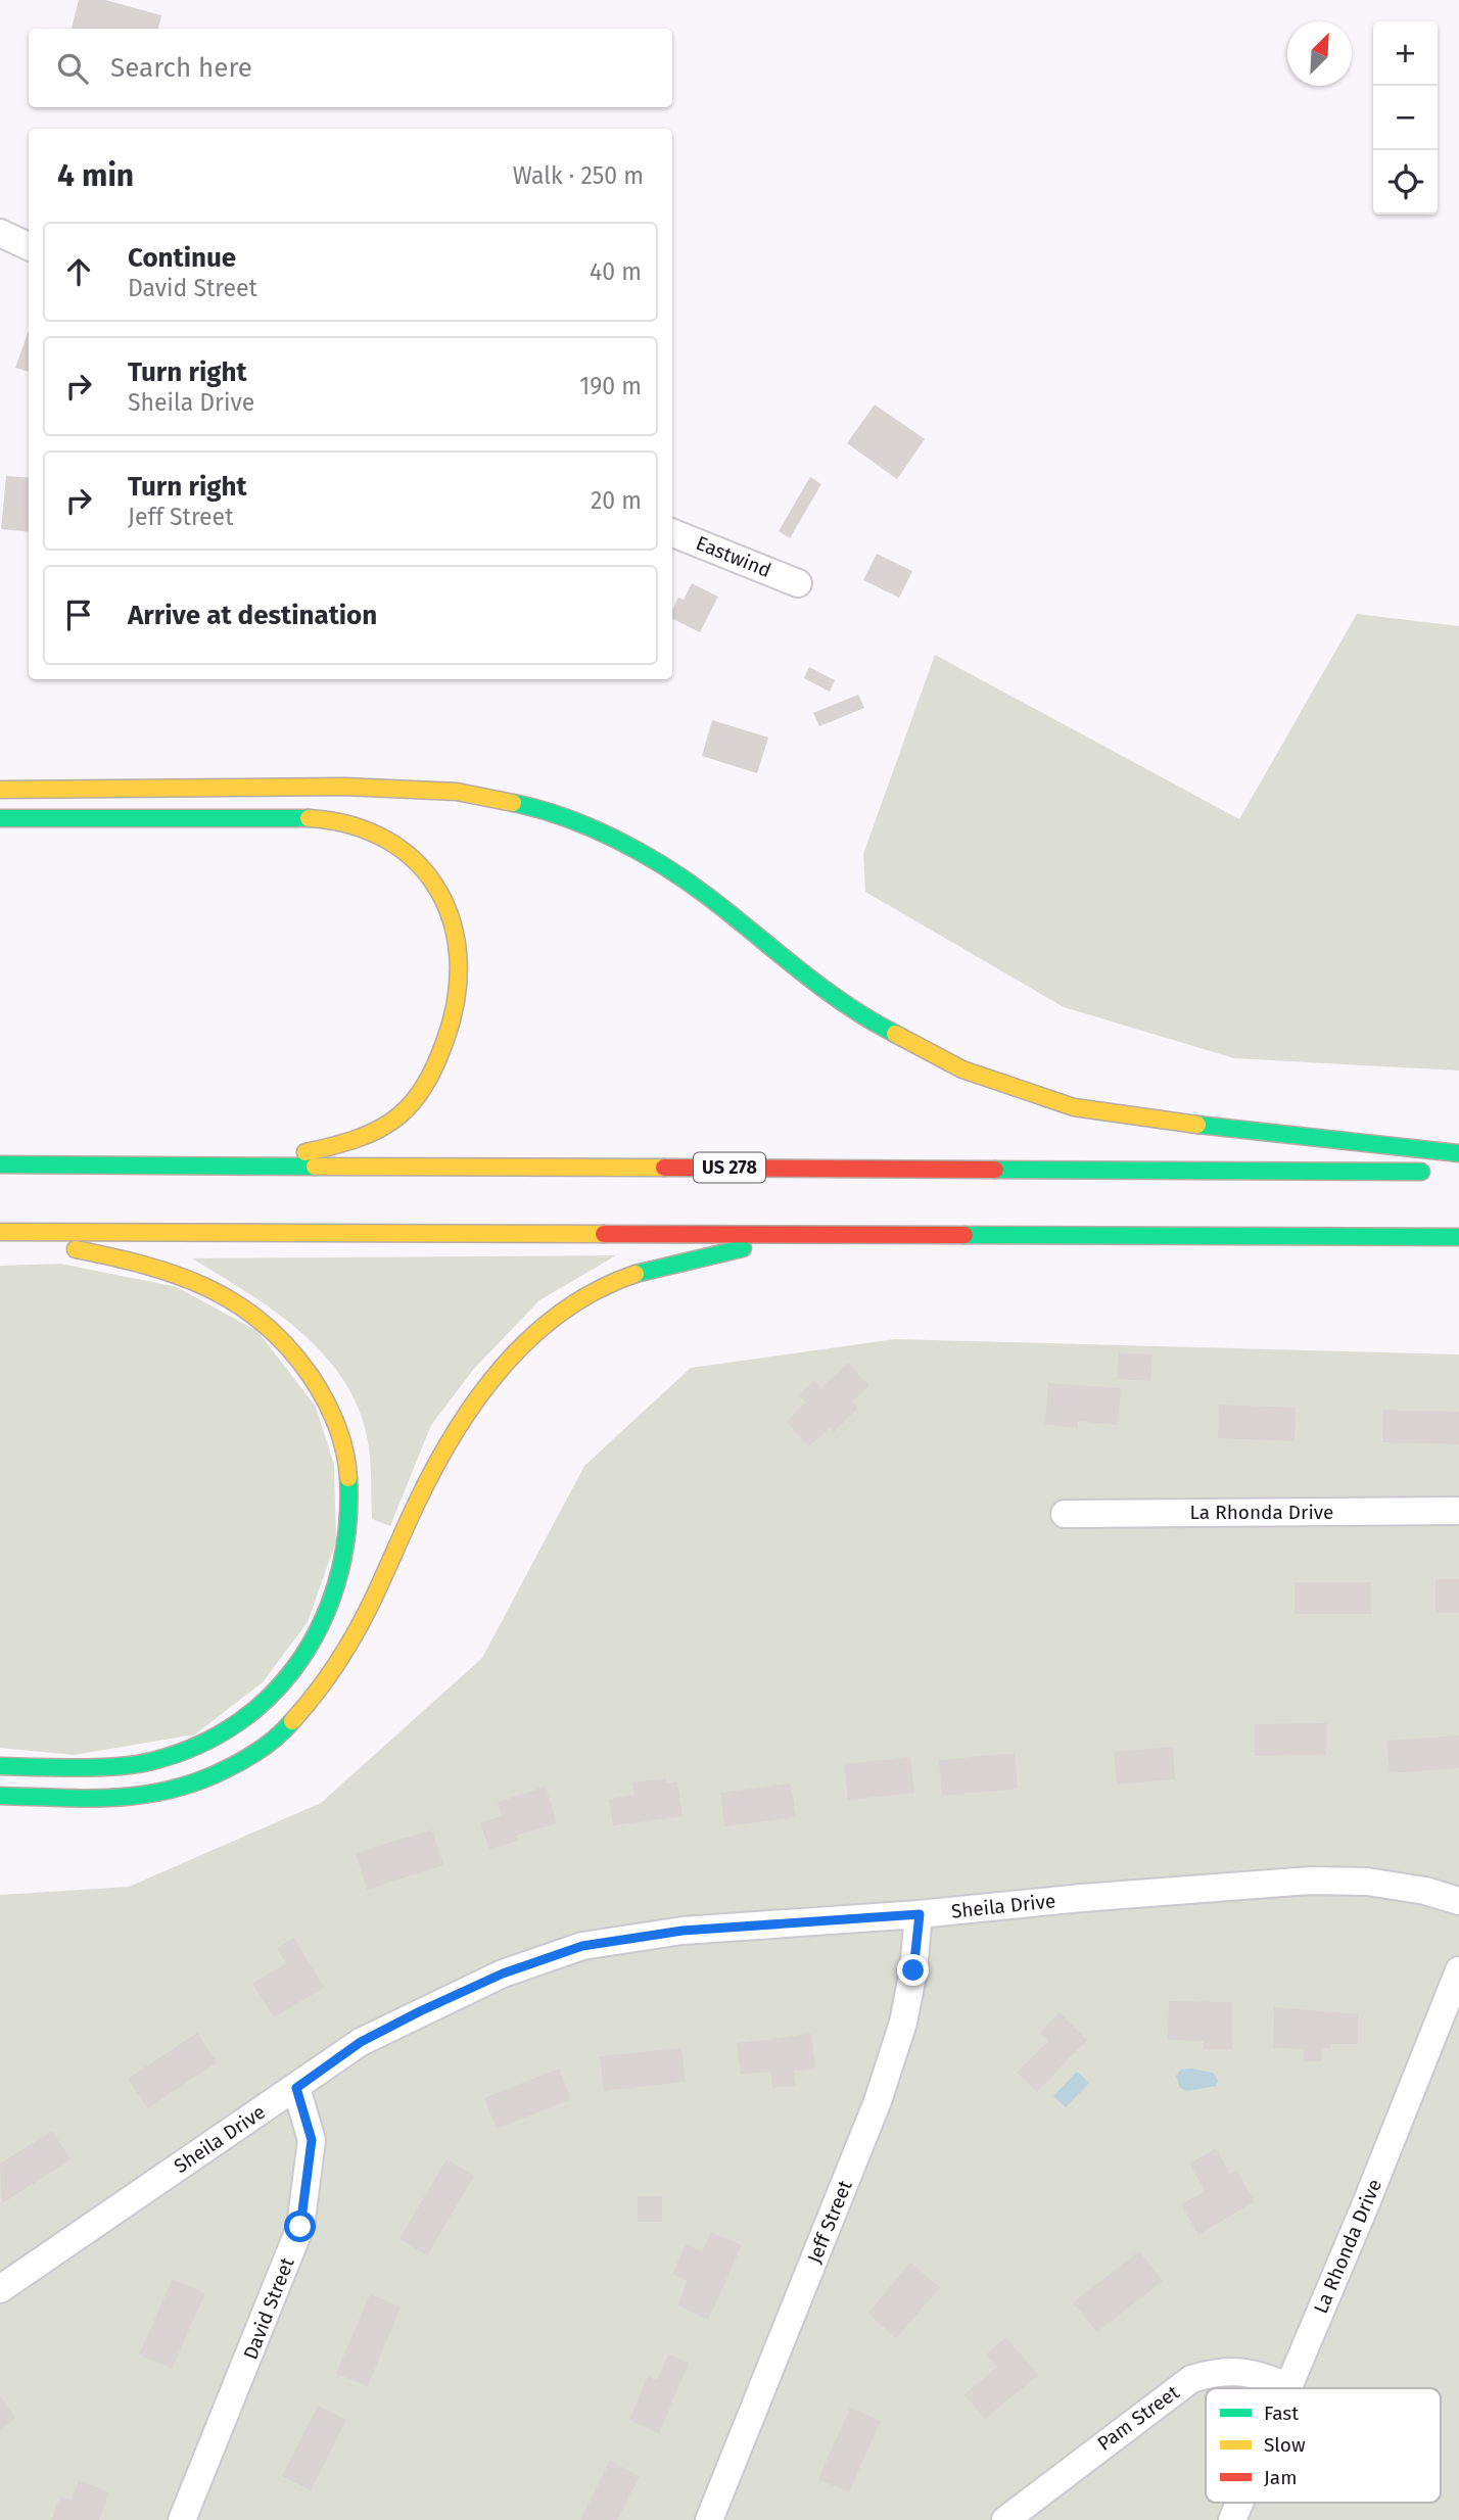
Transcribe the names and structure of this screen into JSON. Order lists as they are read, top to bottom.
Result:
{
  "streets": {
    "highway": ["US 278"],
    "street": [
      "Eastwind",
      "La Rhonda Drive",
      "Sheila Drive",
      "Jeff Street",
      "David Street",
      "Pam Street"
    ]
  },
  "crossings": [
    ["La Rhonda Drive", "Pam Street"],
    ["Sheila Drive", "Jeff Street"],
    ["Sheila Drive", "David Street"]
  ],
  "legend": ["Fast", "Slow", "Jam"],
  "north": "top right",
  "page": {
    "map_buttons": ["+", "−"],
    "search": "Search here",
    "heading": ["4 min", "Walk · 250 m"],
    "list": [
      ["Continue", "David Street", "40 m"],
      ["Turn right", "Sheila Drive", "190 m"],
      ["Turn right", "Jeff Street", "20 m"],
      "Arrive at destination"
    ]
  }
}
